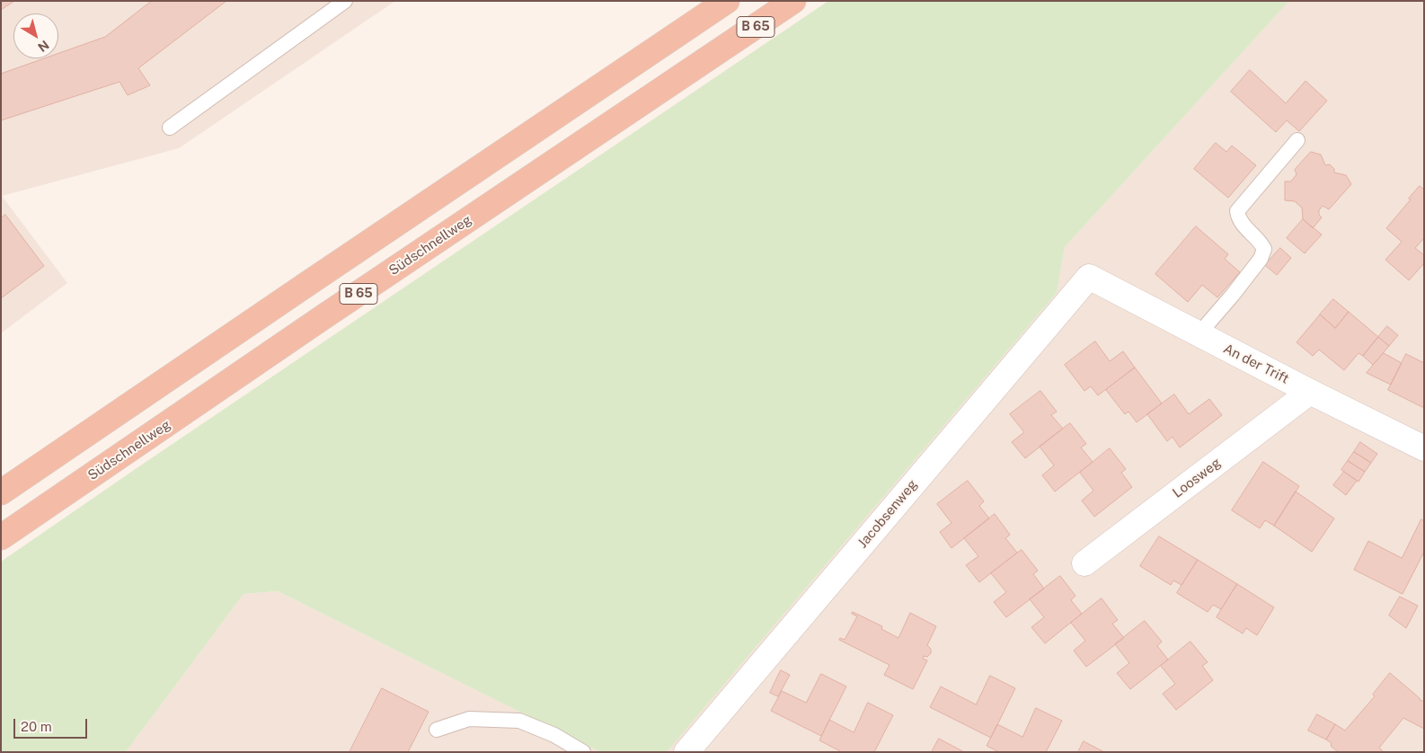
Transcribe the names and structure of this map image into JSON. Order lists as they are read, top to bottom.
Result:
{
  "streets": {
    "highway": ["B 65", "Südschnellweg"],
    "street": ["An der Trift", "Loosweg", "Jacobsenweg"]
  },
  "crossings": [
    ["An der Trift", "Loosweg"],
    ["An der Trift", "Jacobsenweg"]
  ],
  "scale_bar": "20 m",
  "north": "bottom right"
}
